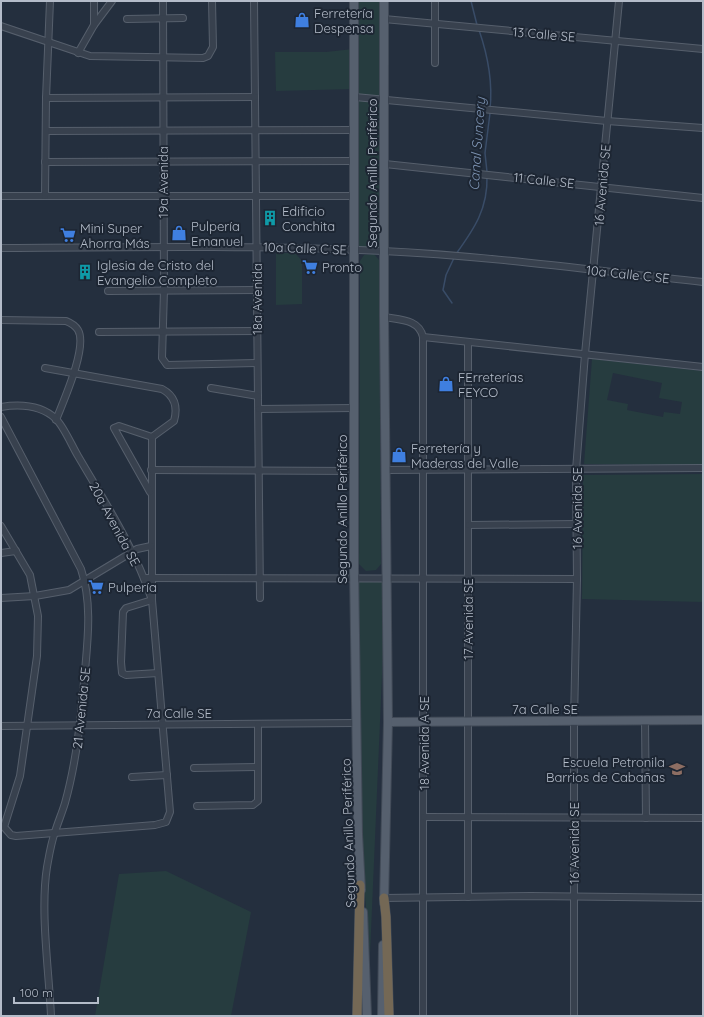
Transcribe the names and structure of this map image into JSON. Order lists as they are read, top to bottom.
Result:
{
  "streets": {
    "main road": ["Segundo Anillo Periférico", "7a Calle SE"],
    "street": [
      "13 Calle SE",
      "11 Calle SE",
      "19a Avenida",
      "16 Avenida SE",
      "10a Calle C SE",
      "18a Avenida",
      "20a Avenida SE",
      "17 Avenida SE",
      "21 Avenida SE",
      "18 Avenida A SE"
    ]
  },
  "crossings": [
    ["13 Calle SE", "Segundo Anillo Periférico"],
    ["13 Calle SE", "16 Avenida SE"],
    ["Segundo Anillo Periférico", "11 Calle SE"],
    ["Segundo Anillo Periférico", "10a Calle C SE"],
    ["Segundo Anillo Periférico", "7a Calle SE"],
    ["11 Calle SE", "16 Avenida SE"],
    ["19a Avenida", "10a Calle C SE"],
    ["19a Avenida", "18a Avenida"],
    ["16 Avenida SE", "10a Calle C SE"],
    ["16 Avenida SE", "7a Calle SE"],
    ["10a Calle C SE", "18a Avenida"],
    ["20a Avenida SE", "21 Avenida SE"],
    ["20a Avenida SE", "7a Calle SE"],
    ["17 Avenida SE", "7a Calle SE"],
    ["21 Avenida SE", "7a Calle SE"],
    ["7a Calle SE", "18 Avenida A SE"]
  ],
  "water": ["Canal Suncery"],
  "places": {
    "shop": [
      "Ferretería Despensa",
      "Pulpería Emanuel",
      "FErreterías FEYCO",
      "Ferretería y Maderas del Valle"
    ],
    "building": ["Edificio Conchita", "Iglesia de Cristo del Evangelio Completo"],
    "supermarket": ["Mini Super Ahorra Más", "Pronto", "Pulpería"],
    "school or university": ["Escuela Petronila Barrios de Cabañas"]
  },
  "scale_bar": "100 m"
}
